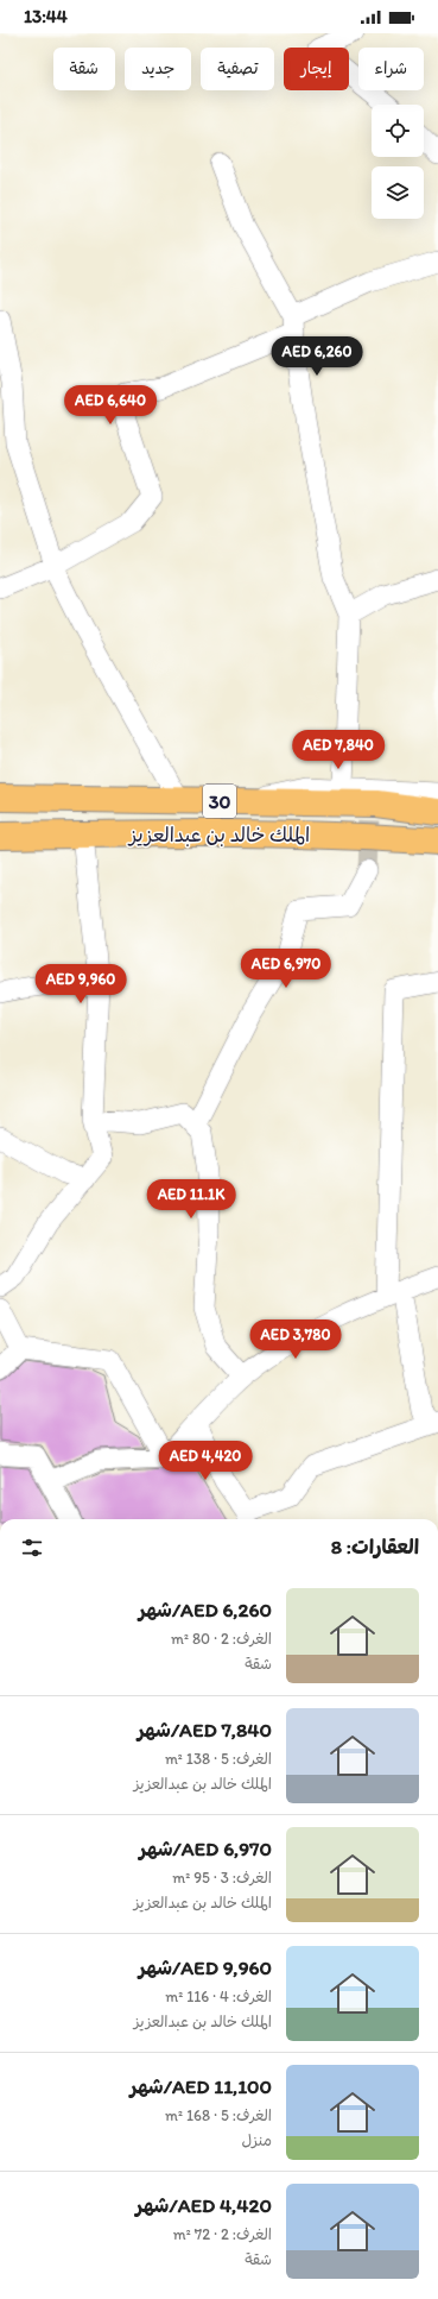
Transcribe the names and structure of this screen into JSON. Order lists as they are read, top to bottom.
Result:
{
  "streets": {
    "highway": ["30", "الملك خالد بن عبدالعزيز"]
  },
  "page": {
    "status": "13:44",
    "chip": [
      "شراء",
      "إيجار",
      "تصفية",
      "جديد",
      "شقة"
    ],
    "price": [
      "AED 6,260",
      "AED 6,640",
      "AED 7,840",
      "AED 6,970",
      "AED 9,960",
      "AED 11.1K",
      "AED 3,780",
      "AED 4,420"
    ],
    "heading": "العقارات: 8",
    "list": [
      {
        "name": "AED 6,260/شهر",
        "note": "الغرف: 2 · 80 m² · شقة"
      },
      {
        "name": "AED 7,840/شهر",
        "note": "الغرف: 5 · 138 m² · الملك خالد بن عبدالعزيز"
      },
      {
        "name": "AED 6,970/شهر",
        "note": "الغرف: 3 · 95 m² · الملك خالد بن عبدالعزيز"
      },
      {
        "name": "AED 9,960/شهر",
        "note": "الغرف: 4 · 116 m² · الملك خالد بن عبدالعزيز"
      },
      {
        "name": "AED 11,100/شهر",
        "note": "الغرف: 5 · 168 m² · منزل"
      },
      {
        "name": "AED 4,420/شهر",
        "note": "الغرف: 2 · 72 m² · شقة"
      }
    ]
  }
}
